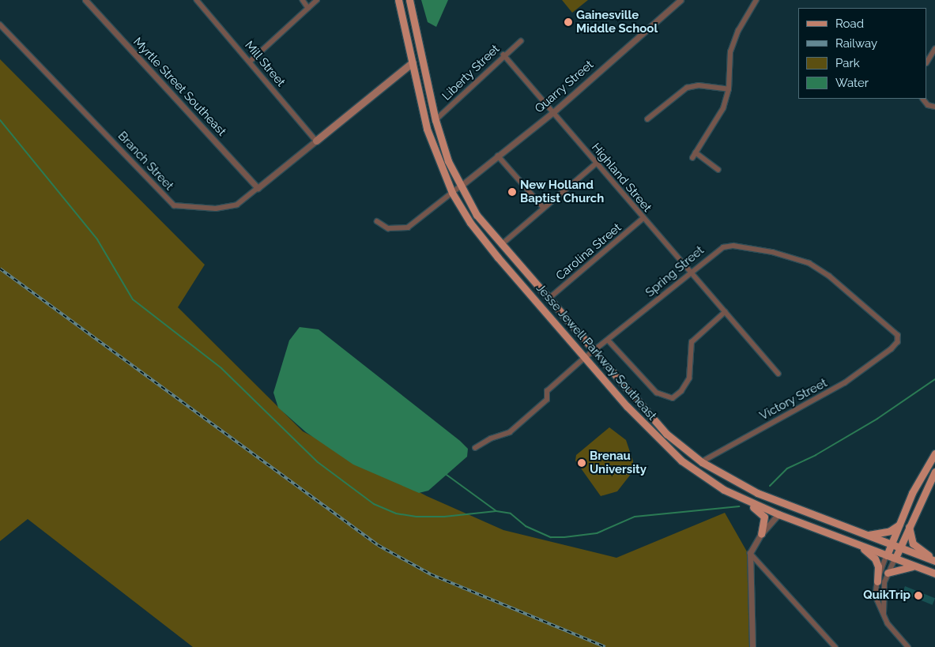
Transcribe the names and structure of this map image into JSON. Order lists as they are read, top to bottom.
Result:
{
  "streets": {
    "main road": ["Branch Street", "Jesse Jewell Parkway Southeast"],
    "street": [
      "Mill Street",
      "Liberty Street",
      "Myrtle Street Southeast",
      "Quarry Street",
      "Highland Street",
      "Carolina Street",
      "Spring Street",
      "Victory Street"
    ]
  },
  "crossings": [
    ["Mill Street", "Branch Street"],
    ["Liberty Street", "Highland Street"],
    ["Liberty Street", "Jesse Jewell Parkway Southeast"],
    ["Myrtle Street Southeast", "Branch Street"],
    ["Quarry Street", "Highland Street"],
    ["Quarry Street", "Jesse Jewell Parkway Southeast"],
    ["Branch Street", "Jesse Jewell Parkway Southeast"],
    ["Highland Street", "Carolina Street"],
    ["Highland Street", "Spring Street"],
    ["Carolina Street", "Jesse Jewell Parkway Southeast"],
    ["Spring Street", "Jesse Jewell Parkway Southeast"],
    ["Spring Street", "Victory Street"],
    ["Jesse Jewell Parkway Southeast", "Victory Street"]
  ],
  "places": [
    "Gainesville Middle School",
    "New Holland Baptist Church",
    "Brenau University",
    "QuikTrip"
  ],
  "legend": [
    "Road",
    "Railway",
    "Park",
    "Water"
  ]
}
